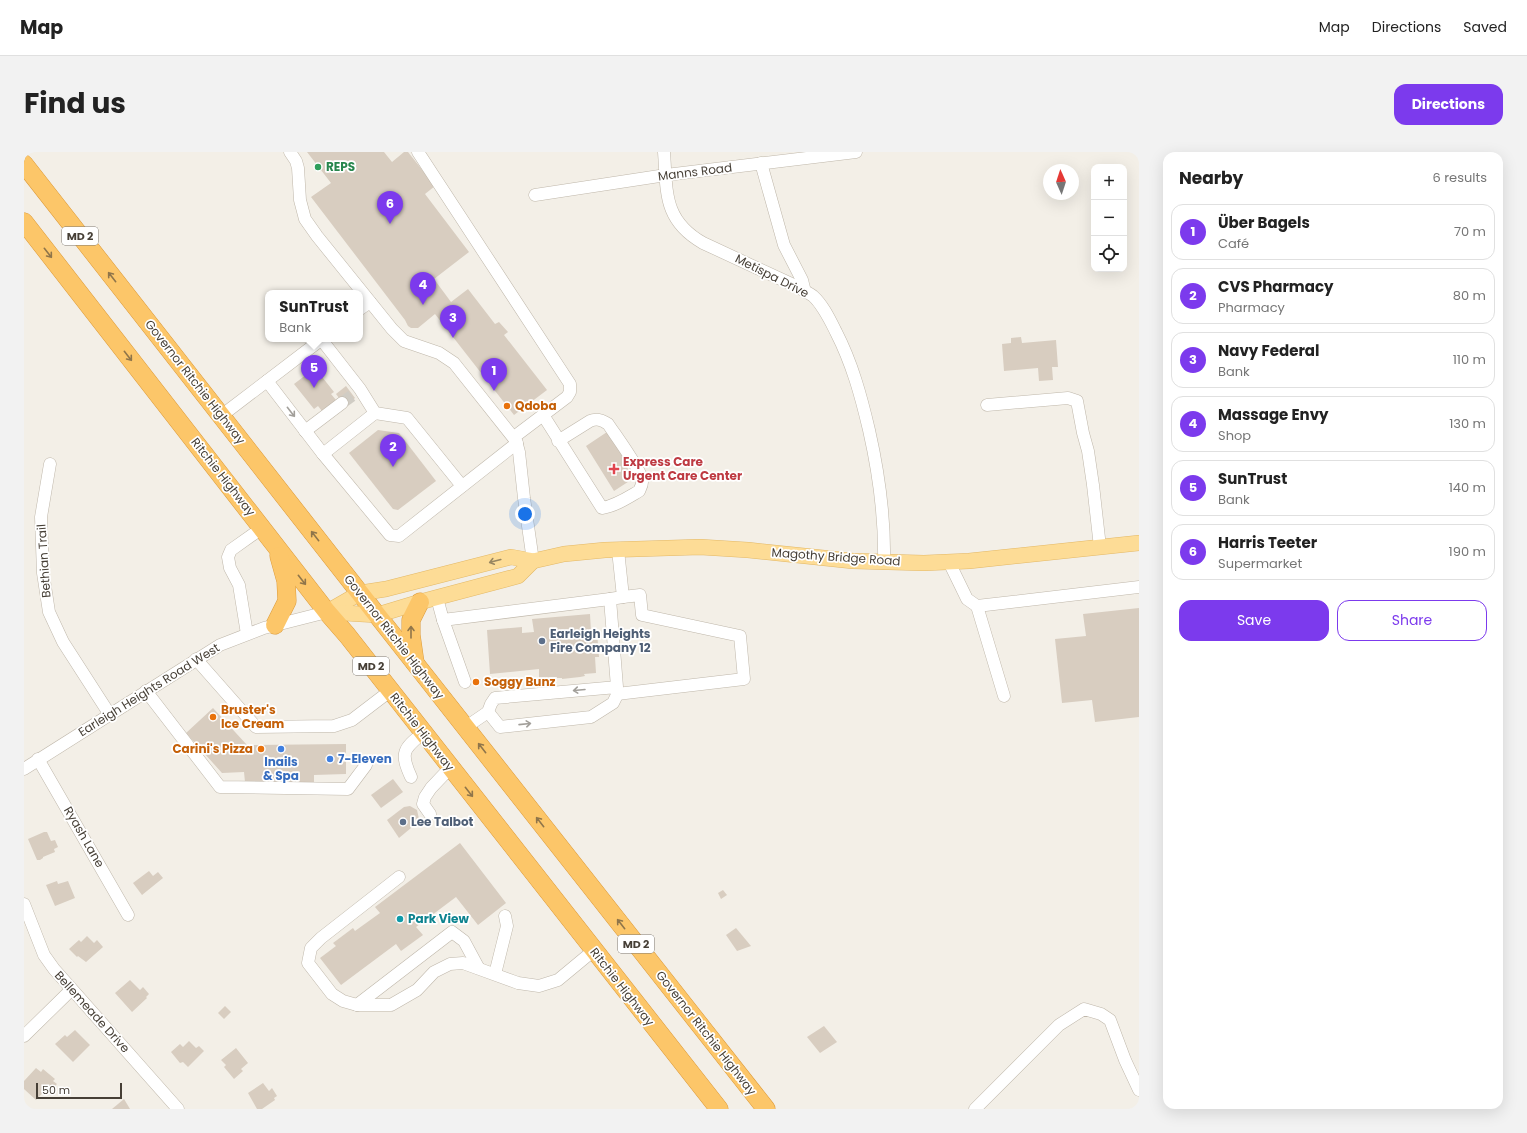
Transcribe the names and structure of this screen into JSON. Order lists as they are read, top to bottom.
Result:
{
  "streets": {
    "highway": ["MD 2", "Governor Ritchie Highway", "Ritchie Highway"],
    "main road": ["Magothy Bridge Road"],
    "street": [
      "Manns Road",
      "Metispa Drive",
      "Bethian Trail",
      "Earleigh Heights Road West",
      "Ryash Lane",
      "Bellemeade Drive"
    ]
  },
  "crossings": [
    ["Manns Road", "Metispa Drive"],
    ["Metispa Drive", "Magothy Bridge Road"],
    ["Governor Ritchie Highway", "Magothy Bridge Road"],
    ["Ritchie Highway", "Magothy Bridge Road"],
    ["Ritchie Highway", "Earleigh Heights Road West"],
    ["Magothy Bridge Road", "Earleigh Heights Road West"],
    ["Bethian Trail", "Earleigh Heights Road West"],
    ["Earleigh Heights Road West", "Ryash Lane"]
  ],
  "one_way": ["Governor Ritchie Highway", "Ritchie Highway"],
  "places": {
    "other": [
      "REPS",
      "Qdoba",
      "Earleigh Heights Fire Company 12",
      "Soggy Bunz",
      "Bruster's Ice Cream",
      "Carini's Pizza",
      "Inails & Spa",
      "7-Eleven",
      "Lee Talbot",
      "Park View"
    ],
    "health": ["Express Care Urgent Care Center"]
  },
  "scale_bar": "50 m",
  "north": "top",
  "page": {
    "header": "Map",
    "nav": ["Map", "Directions", "Saved"],
    "title": "Find us",
    "buttons": [
      "Directions",
      ["Save", "Share"]
    ],
    "heading": ["Nearby", "6 results"],
    "map_buttons": ["+", "−"],
    "pins": [
      "6",
      "4",
      "3",
      "5",
      "1",
      "2"
    ],
    "list": [
      {
        "mark": "1",
        "name": "Über Bagels",
        "note": "Café",
        "value": "70 m"
      },
      {
        "mark": "2",
        "name": "CVS Pharmacy",
        "note": "Pharmacy",
        "value": "80 m"
      },
      {
        "mark": "3",
        "name": "Navy Federal",
        "note": "Bank",
        "value": "110 m"
      },
      {
        "mark": "4",
        "name": "Massage Envy",
        "note": "Shop",
        "value": "130 m"
      },
      {
        "mark": "5",
        "name": "SunTrust",
        "note": "Bank",
        "value": "140 m"
      },
      {
        "mark": "6",
        "name": "Harris Teeter",
        "note": "Supermarket",
        "value": "190 m"
      }
    ],
    "popup": ["SunTrust", "Bank"],
    "scale": "50 m"
  }
}
